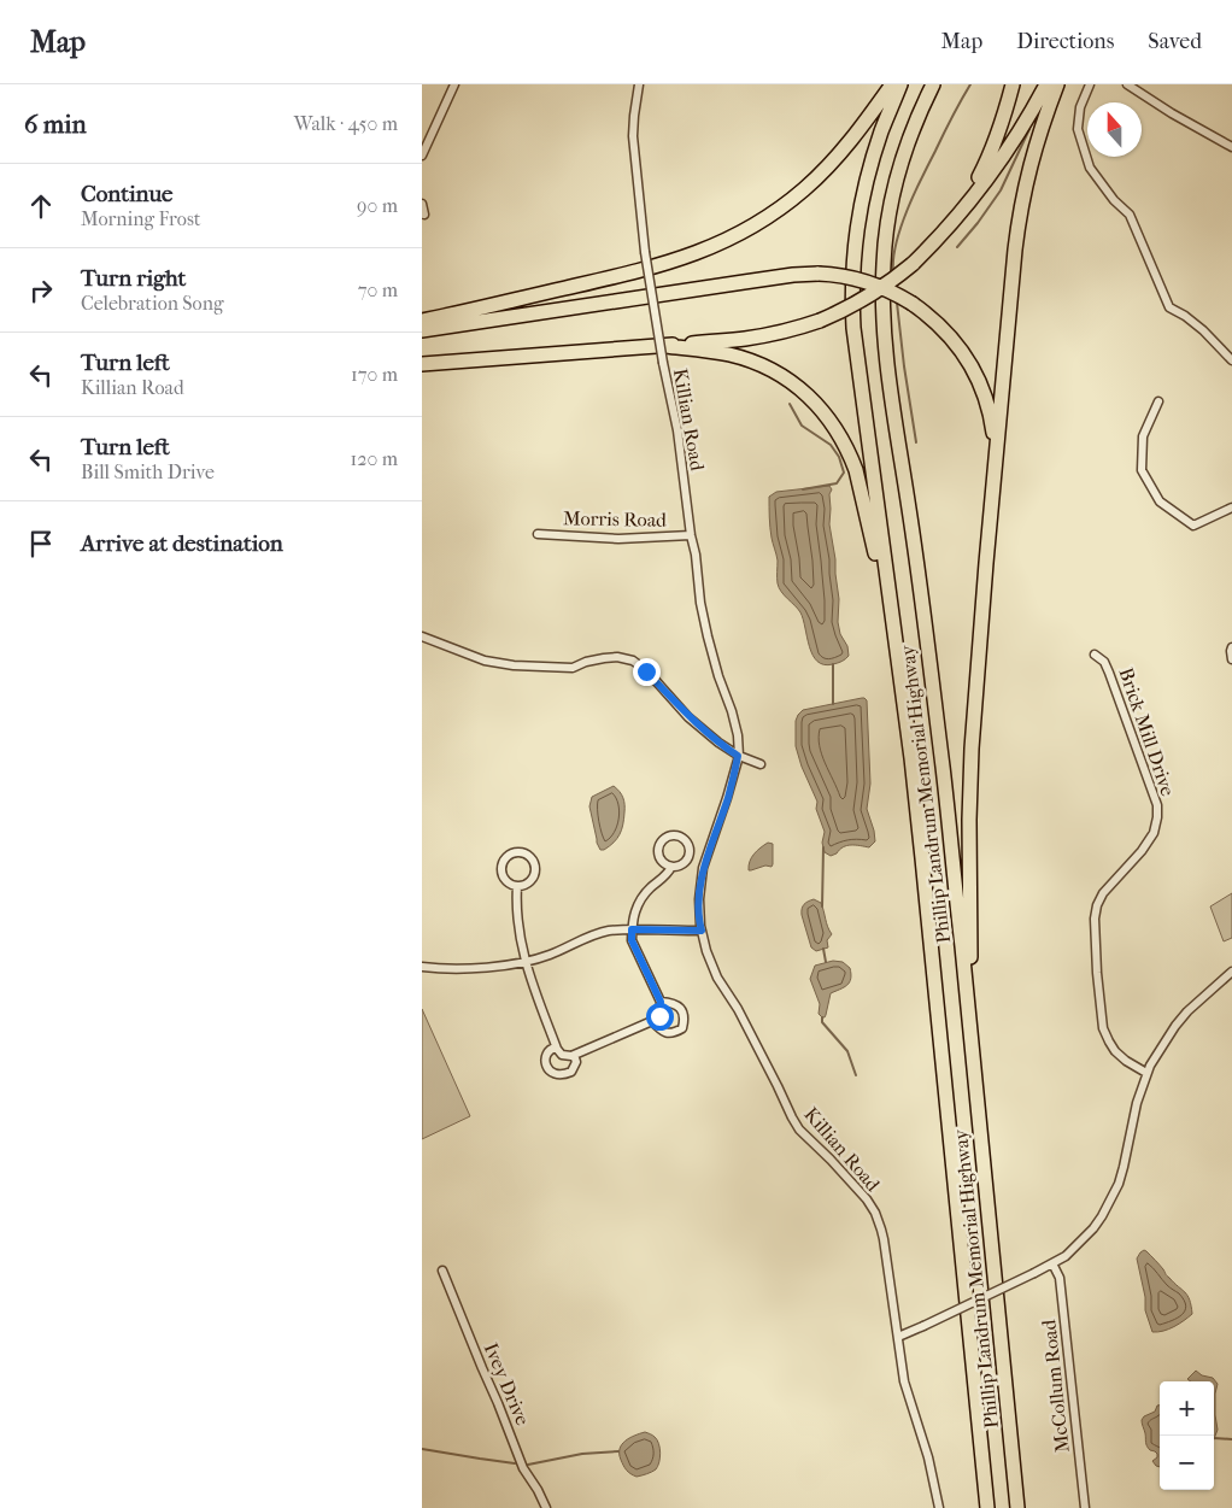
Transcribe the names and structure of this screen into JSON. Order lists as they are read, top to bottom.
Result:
{
  "streets": {
    "highway": ["Phillip Landrum Memorial Highway"],
    "street": [
      "Killian Road",
      "Morris Road",
      "Brick Mill Drive",
      "Ivey Drive",
      "McCollum Road"
    ]
  },
  "crossings": [
    ["Killian Road", "Morris Road"]
  ],
  "north": "top",
  "page": {
    "header": "Map",
    "nav": ["Map", "Directions", "Saved"],
    "heading": ["6 min", "Walk · 450 m"],
    "list": [
      ["Continue", "Morning Frost", "90 m"],
      ["Turn right", "Celebration Song", "70 m"],
      ["Turn left", "Killian Road", "170 m"],
      ["Turn left", "Bill Smith Drive", "120 m"],
      "Arrive at destination"
    ],
    "map_buttons": ["+", "−"]
  }
}
